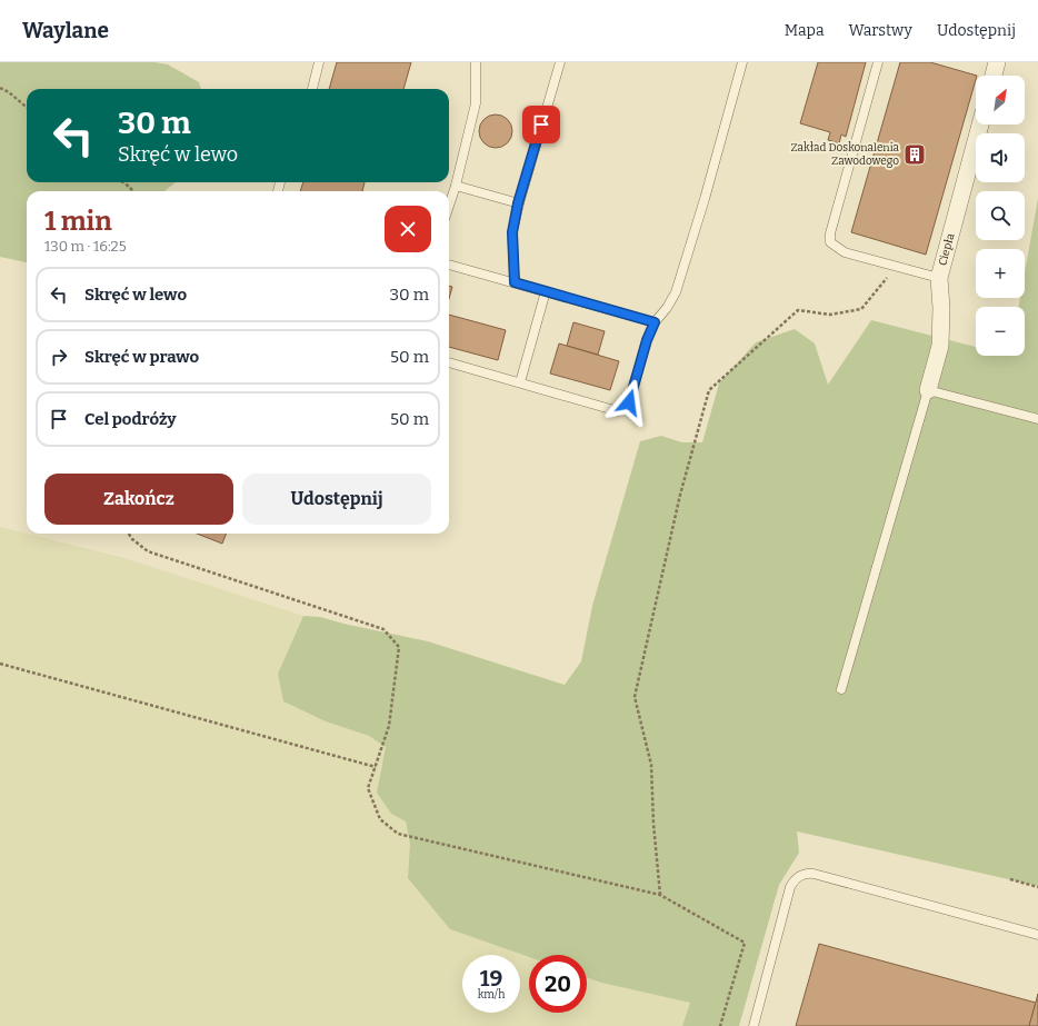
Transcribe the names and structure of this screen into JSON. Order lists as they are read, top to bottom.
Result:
{
  "streets": {
    "street": ["Ciepła"]
  },
  "places": {
    "building": ["Zakład Doskonalenia Zawodowego"]
  },
  "north": "top right",
  "page": {
    "header": "Waylane",
    "nav": ["Mapa", "Warstwy", "Udostępnij"],
    "map_buttons": ["+", "−"],
    "turn": ["30 m", "Skręć w lewo"],
    "heading": ["1 min", "130 m · 16:25"],
    "list": [
      {
        "name": "Skręć w lewo",
        "value": "30 m"
      },
      {
        "name": "Skręć w prawo",
        "value": "50 m"
      },
      {
        "name": "Cel podróży",
        "value": "50 m"
      }
    ],
    "buttons": ["Zakończ", "Udostępnij"],
    "speed": "19 km/h",
    "limit": "20"
  }
}
